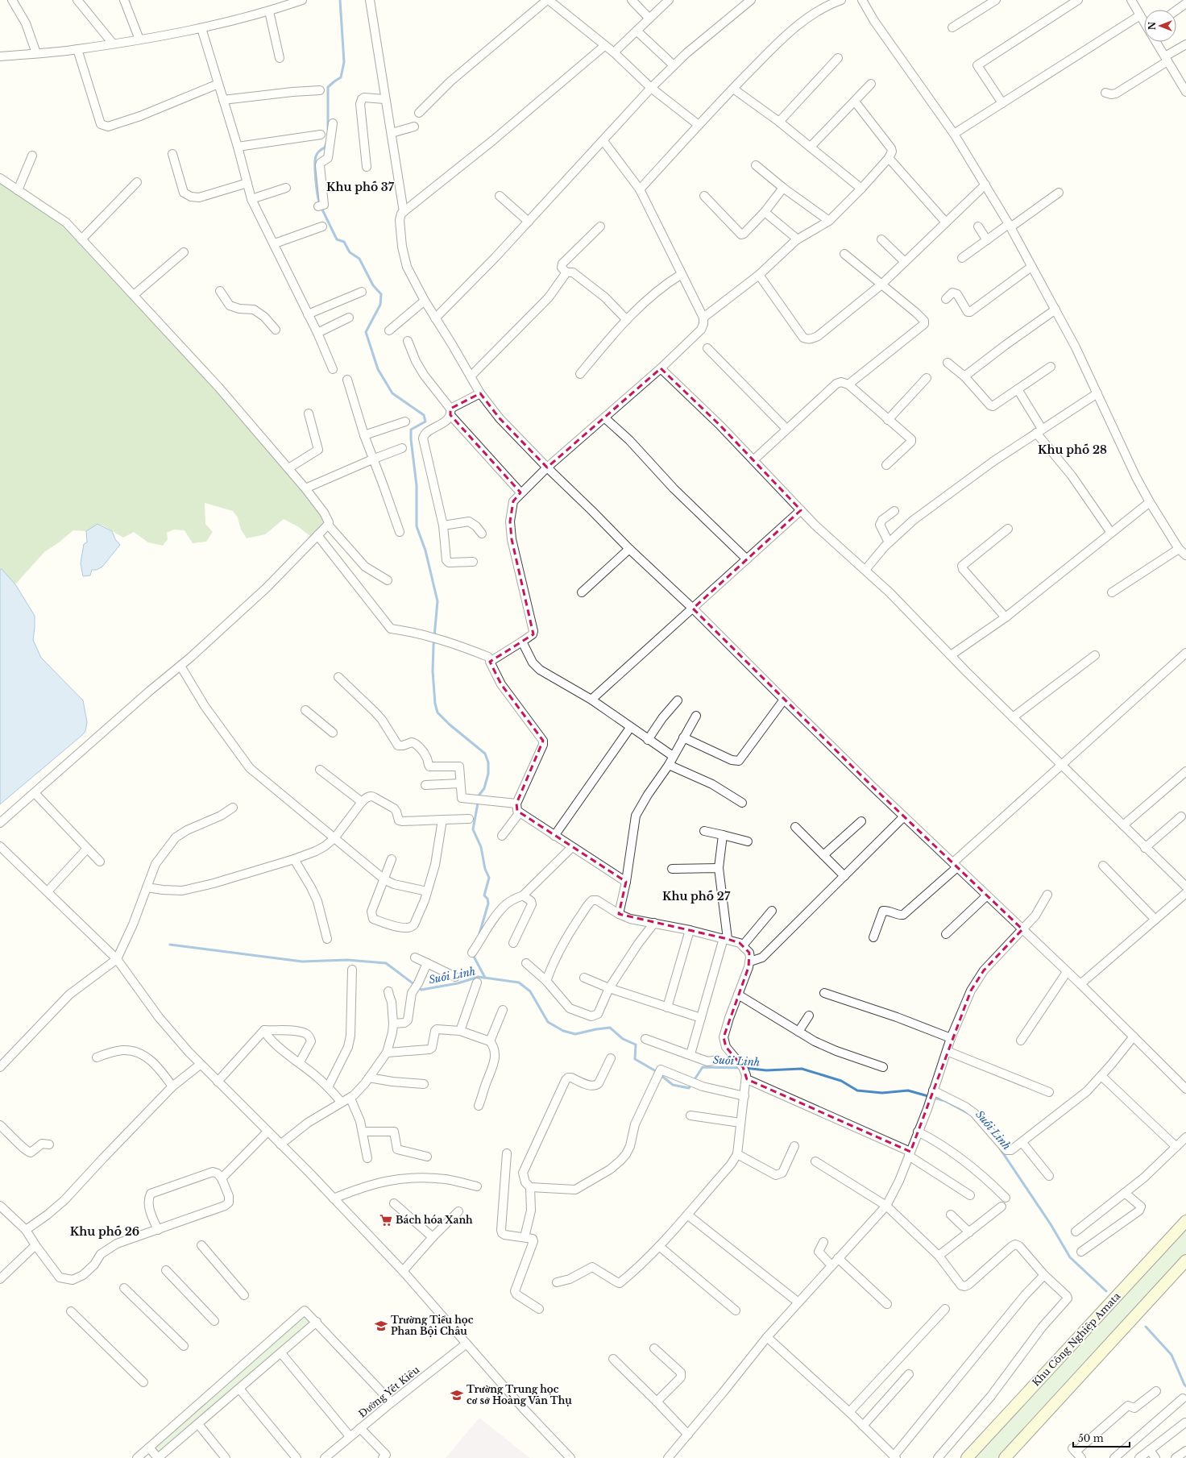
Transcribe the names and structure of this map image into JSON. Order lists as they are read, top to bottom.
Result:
{
  "streets": {
    "street": ["Khu Công Nghiệp Amata", "Đường Yết Kiêu"]
  },
  "districts": [
    "Khu phố 37",
    "Khu phố 28",
    "Khu phố 27",
    "Khu phố 26"
  ],
  "water": ["Suối Linh"],
  "places": {
    "supermarket": ["Bách hóa Xanh"],
    "school or university": ["Trường Tiểu học Phan Bội Châu", "Trường Trung học cơ sở Hoàng Văn Thụ"]
  },
  "scale_bar": "50 m",
  "north": "left"
}
